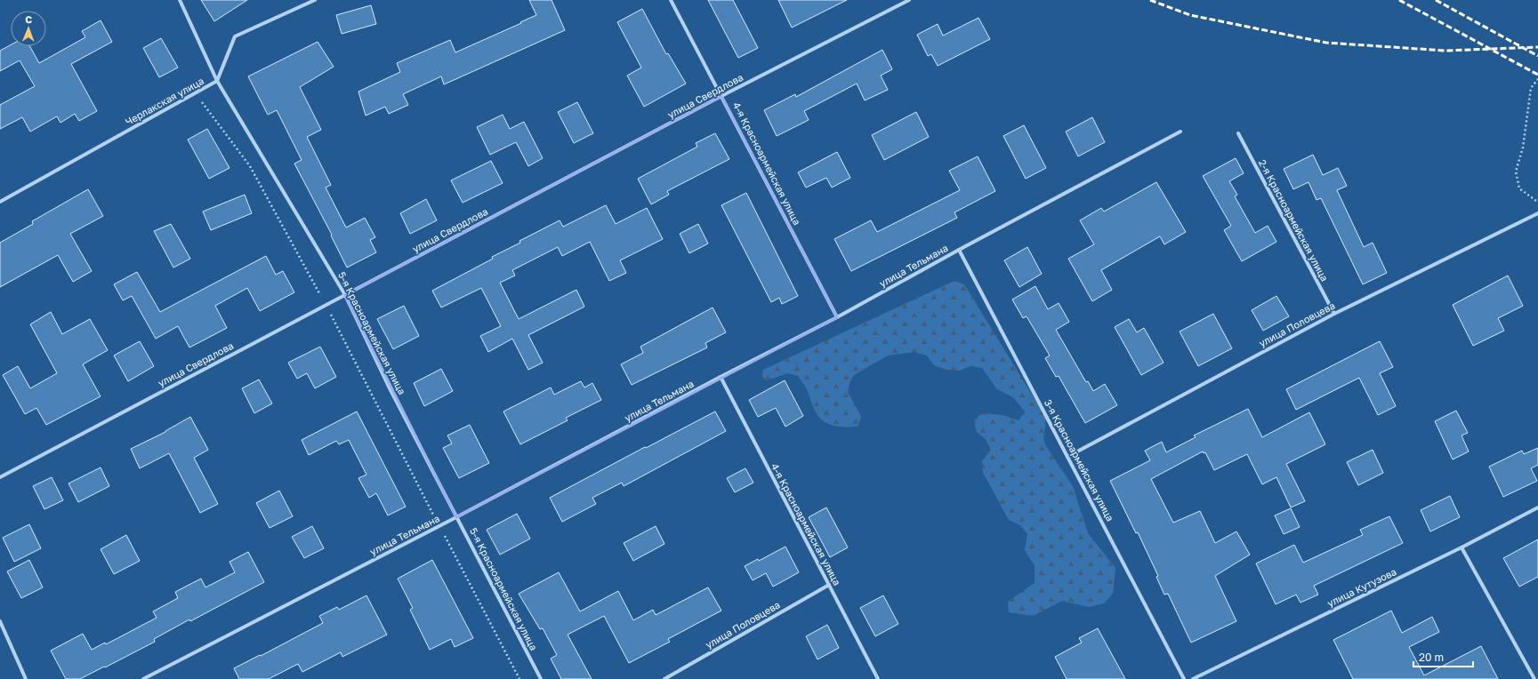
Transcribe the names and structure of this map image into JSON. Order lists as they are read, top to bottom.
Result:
{
  "streets": {
    "street": [
      "улица Свердлова",
      "Черлакская улица",
      "4-я Красноармейская улица",
      "2-я Красноармейская улица",
      "улица Тельмана",
      "улица Половцева",
      "5-я Красноармейская улица",
      "3-я Красноармейская улица",
      "улица Кутузова"
    ]
  },
  "crossings": [
    ["улица Свердлова", "4-я Красноармейская улица"],
    ["улица Свердлова", "5-я Красноармейская улица"],
    ["Черлакская улица", "5-я Красноармейская улица"],
    ["4-я Красноармейская улица", "улица Тельмана"],
    ["4-я Красноармейская улица", "улица Половцева"],
    ["2-я Красноармейская улица", "улица Половцева"],
    ["улица Тельмана", "5-я Красноармейская улица"],
    ["улица Тельмана", "3-я Красноармейская улица"],
    ["улица Половцева", "3-я Красноармейская улица"]
  ],
  "scale_bar": "20 m",
  "north": "top"
}
